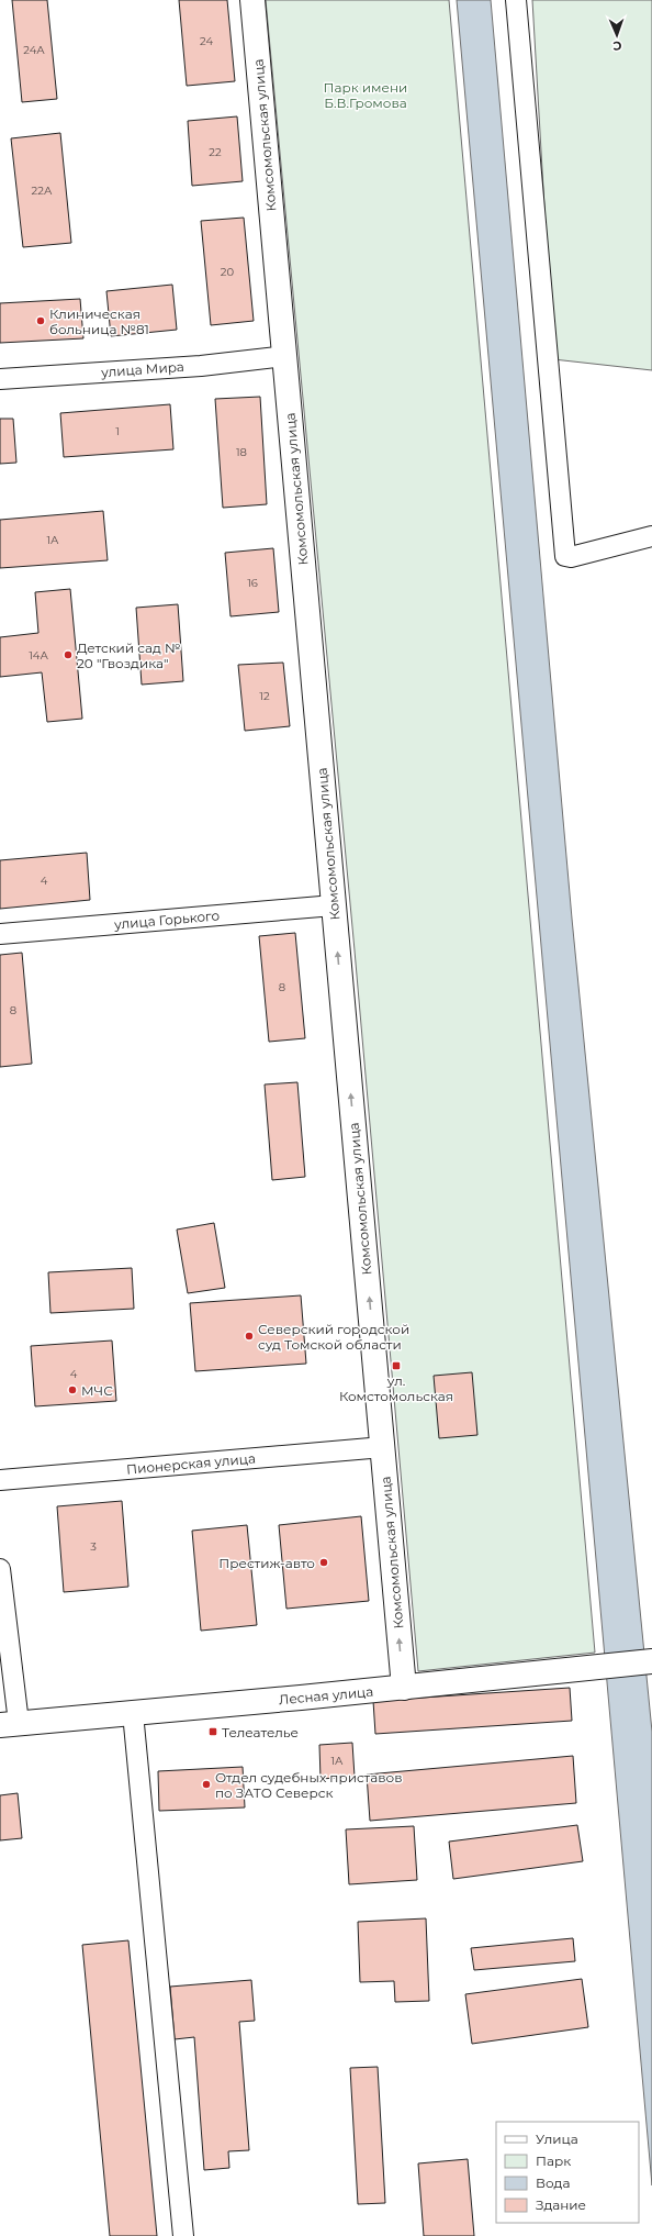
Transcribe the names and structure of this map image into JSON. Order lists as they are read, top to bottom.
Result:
{
  "streets": {
    "main road": ["Комсомольская улица", "Лесная улица"],
    "street": ["улица Мира", "улица Горького", "Пионерская улица"]
  },
  "crossings": [
    ["Комсомольская улица", "улица Мира"],
    ["Комсомольская улица", "улица Горького"],
    ["Комсомольская улица", "Пионерская улица"],
    ["Комсомольская улица", "Лесная улица"]
  ],
  "one_way": ["Комсомольская улица"],
  "parks": ["Парк имени Б.В.Громова"],
  "places": {
    "other": [
      "Клиническая больница №81",
      "Детский сад № 20 \"Гвоздика\"",
      "Северский городской суд Томской области",
      "МЧС",
      "Престиж-авто",
      "Отдел судебных приставов по ЗАТО Северск"
    ],
    "transit": ["ул. Комстомольская", "Телеателье"]
  },
  "house_numbers": [
    "24",
    "24А",
    "22",
    "22А",
    "20",
    "1",
    "18",
    "1А",
    "16",
    "14А",
    "12",
    "4",
    "8",
    "8",
    "4",
    "3",
    "1А"
  ],
  "legend": [
    "Улица",
    "Парк",
    "Вода",
    "Здание"
  ],
  "north": "bottom"
}
